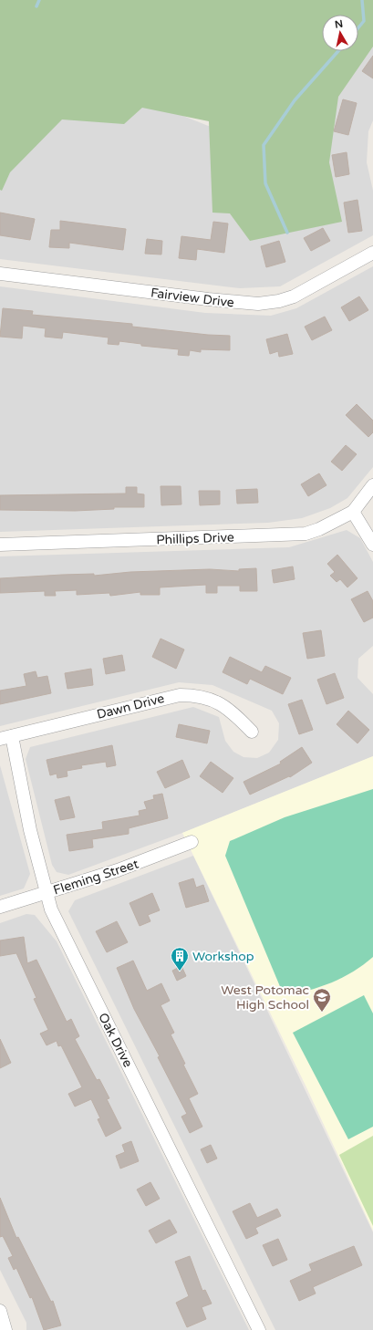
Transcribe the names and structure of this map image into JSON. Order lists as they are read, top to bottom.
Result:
{
  "streets": {
    "street": [
      "Fairview Drive",
      "Phillips Drive",
      "Dawn Drive",
      "Fleming Street",
      "Oak Drive"
    ]
  },
  "crossings": [
    ["Dawn Drive", "Oak Drive"],
    ["Fleming Street", "Oak Drive"]
  ],
  "places": {
    "building": ["Workshop"],
    "school or university": ["West Potomac High School"]
  },
  "north": "top"
}
